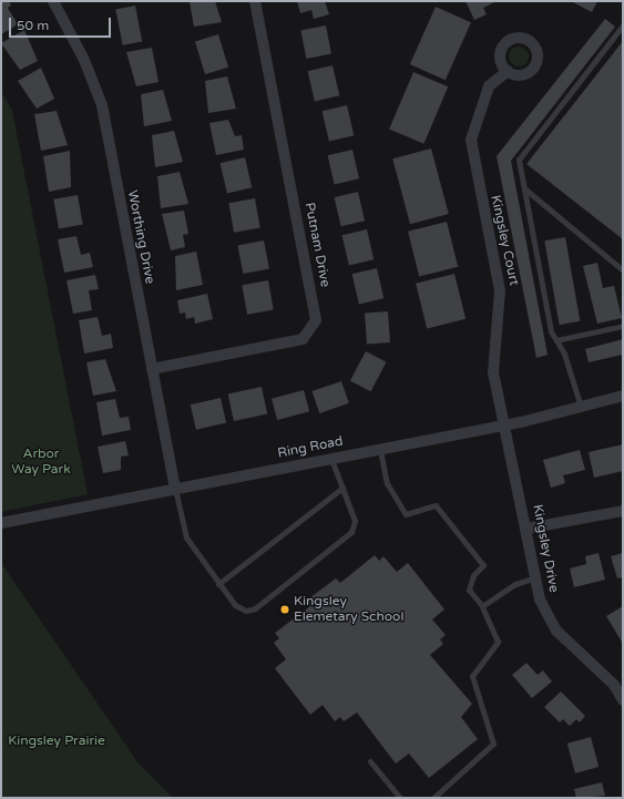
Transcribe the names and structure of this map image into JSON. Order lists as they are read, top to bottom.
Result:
{
  "streets": {
    "street": [
      "Worthing Drive",
      "Kingsley Court",
      "Putnam Drive",
      "Ring Road",
      "Kingsley Drive"
    ]
  },
  "crossings": [
    ["Worthing Drive", "Putnam Drive"],
    ["Worthing Drive", "Ring Road"],
    ["Kingsley Court", "Ring Road"],
    ["Kingsley Court", "Kingsley Drive"],
    ["Ring Road", "Kingsley Drive"]
  ],
  "parks": ["Arbor Way Park", "Kingsley Prairie"],
  "places": ["Kingsley Elemetary School"],
  "scale_bar": "50 m"
}
